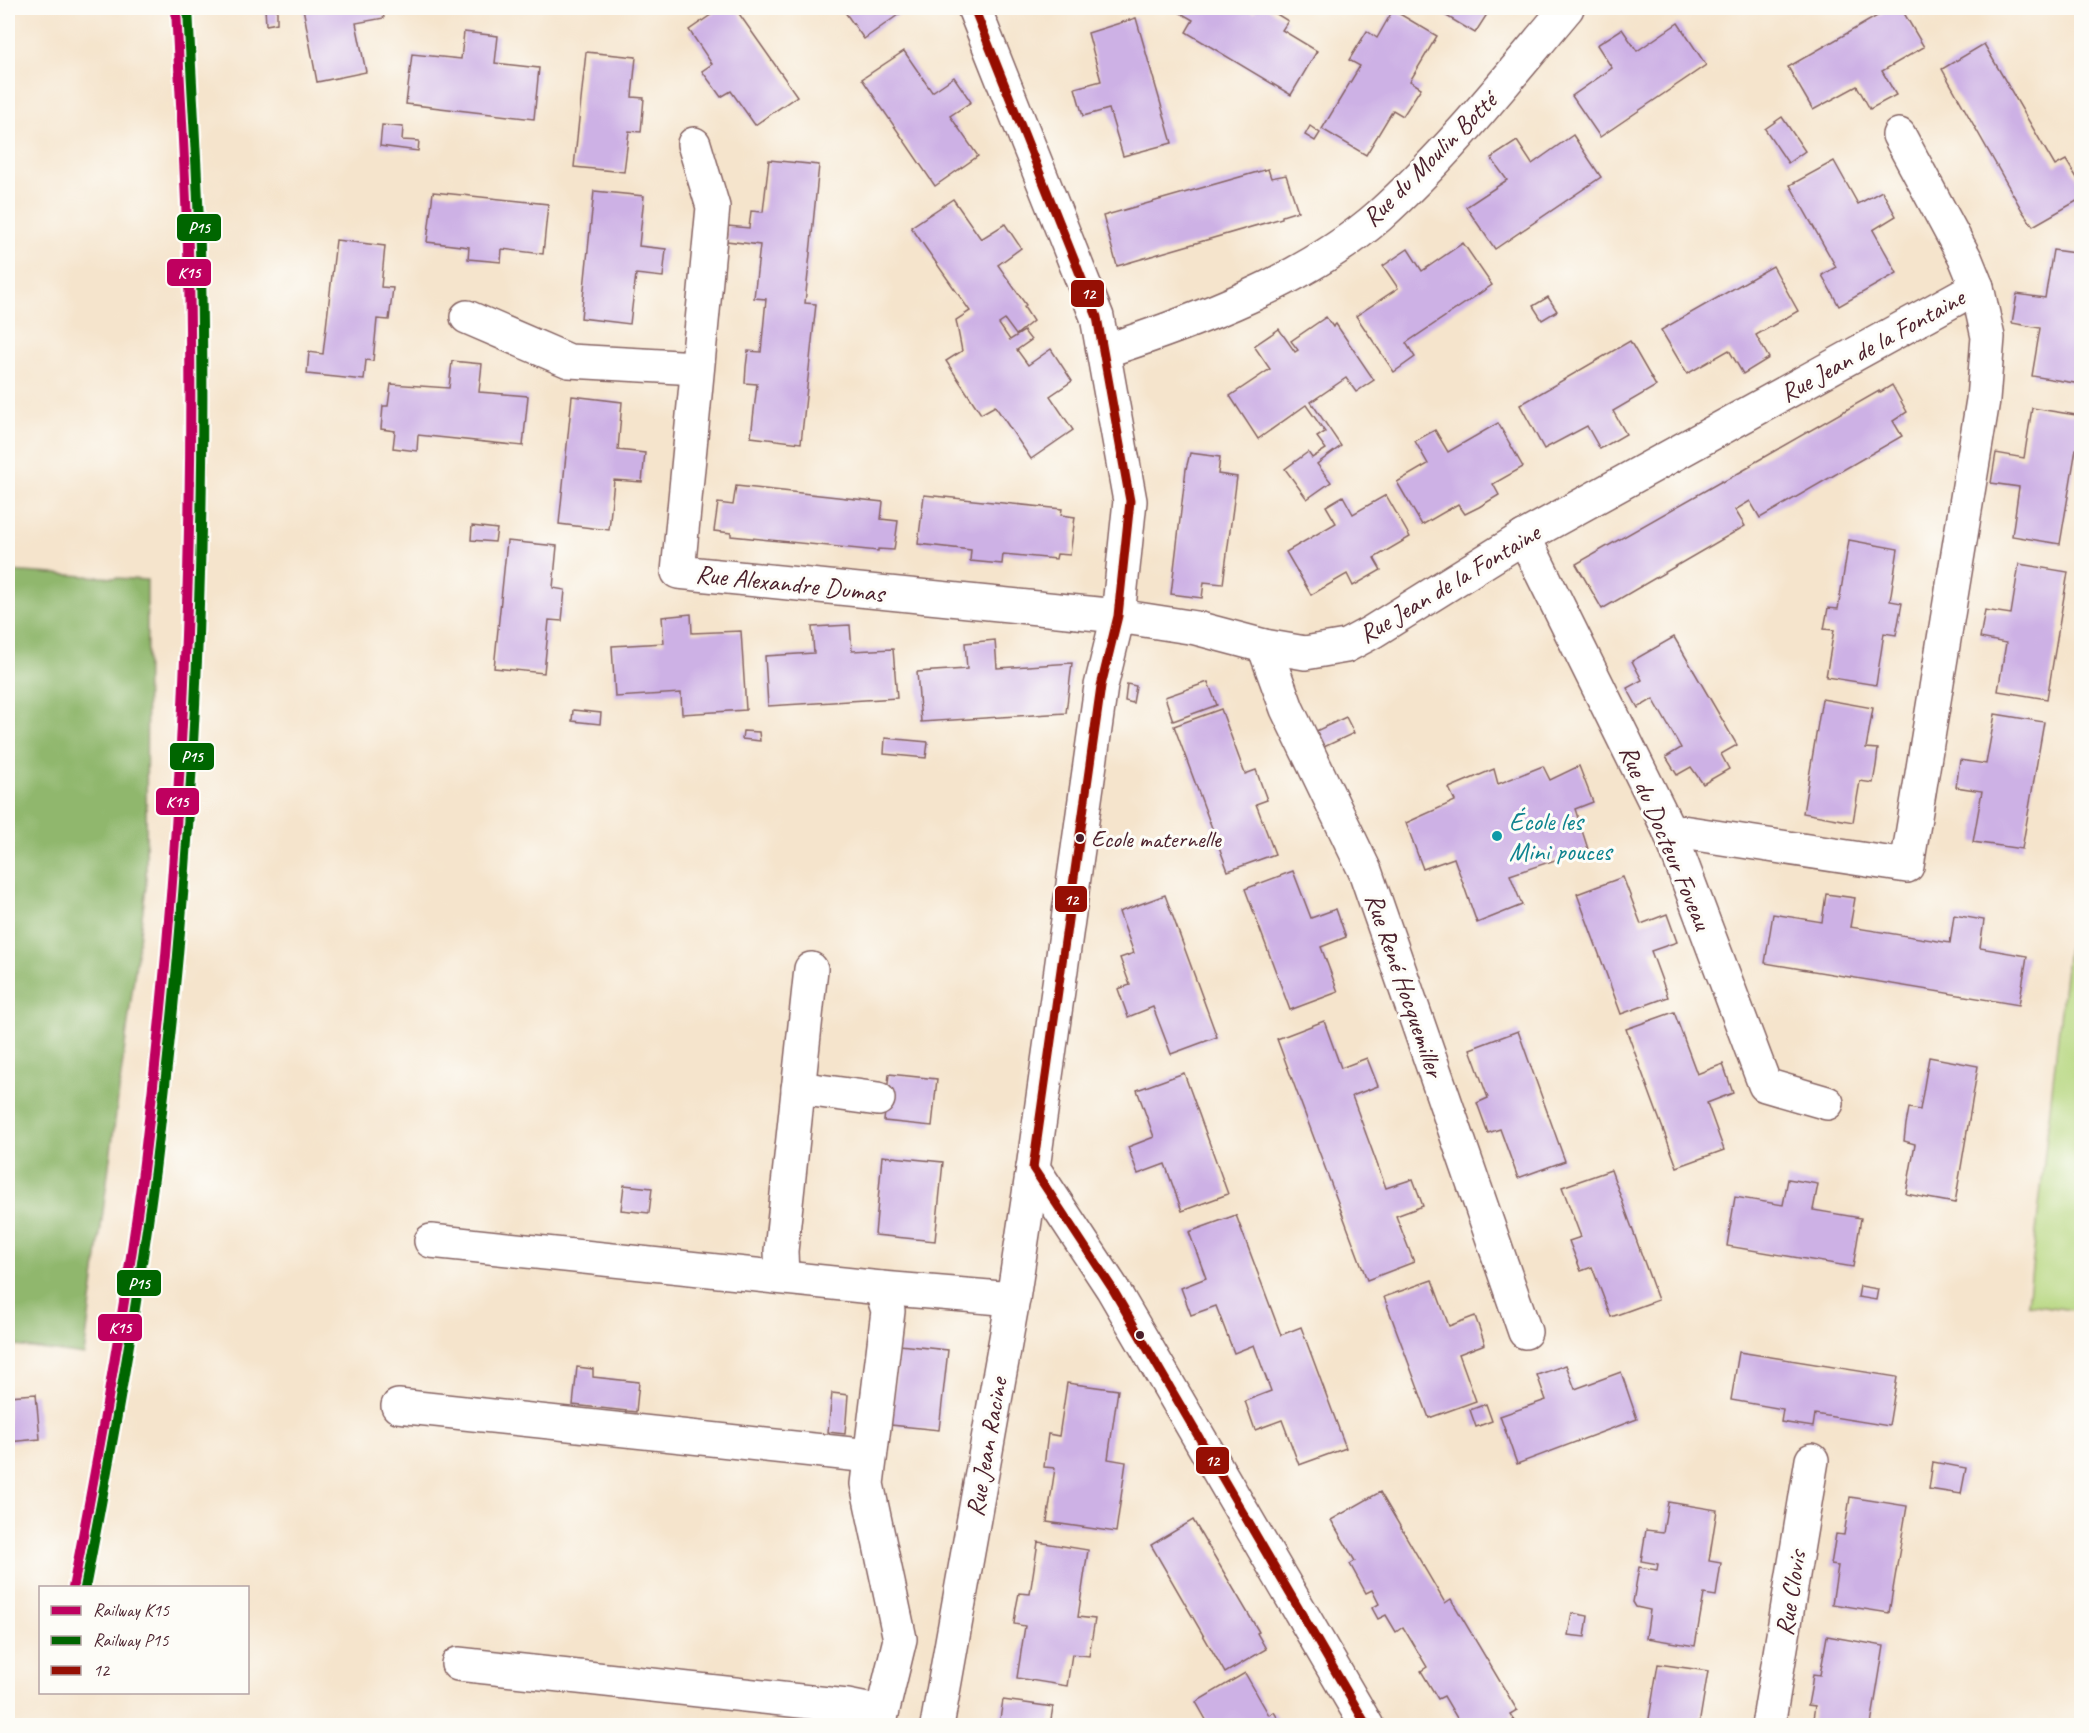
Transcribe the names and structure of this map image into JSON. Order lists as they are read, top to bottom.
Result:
{
  "streets": {
    "street": [
      "Rue du Moulin Botté",
      "Rue Jean de la Fontaine",
      "Rue Alexandre Dumas",
      "Rue du Docteur Foveau",
      "Rue René Hocquemiller",
      "Rue Jean Racine",
      "Rue Clovis"
    ]
  },
  "crossings": [
    ["Rue du Moulin Botté", "Rue Jean Racine"],
    ["Rue Jean de la Fontaine", "Rue Alexandre Dumas"],
    ["Rue Jean de la Fontaine", "Rue du Docteur Foveau"],
    ["Rue Jean de la Fontaine", "Rue René Hocquemiller"],
    ["Rue Jean de la Fontaine", "Rue Jean Racine"],
    ["Rue Alexandre Dumas", "Rue Jean Racine"]
  ],
  "places": ["École les Mini pouces", "Ecole maternelle"],
  "lines": ["rail line K15", "rail line P15", "transit line 12"],
  "legend": ["Railway K15", "Railway P15", "12"]
}
